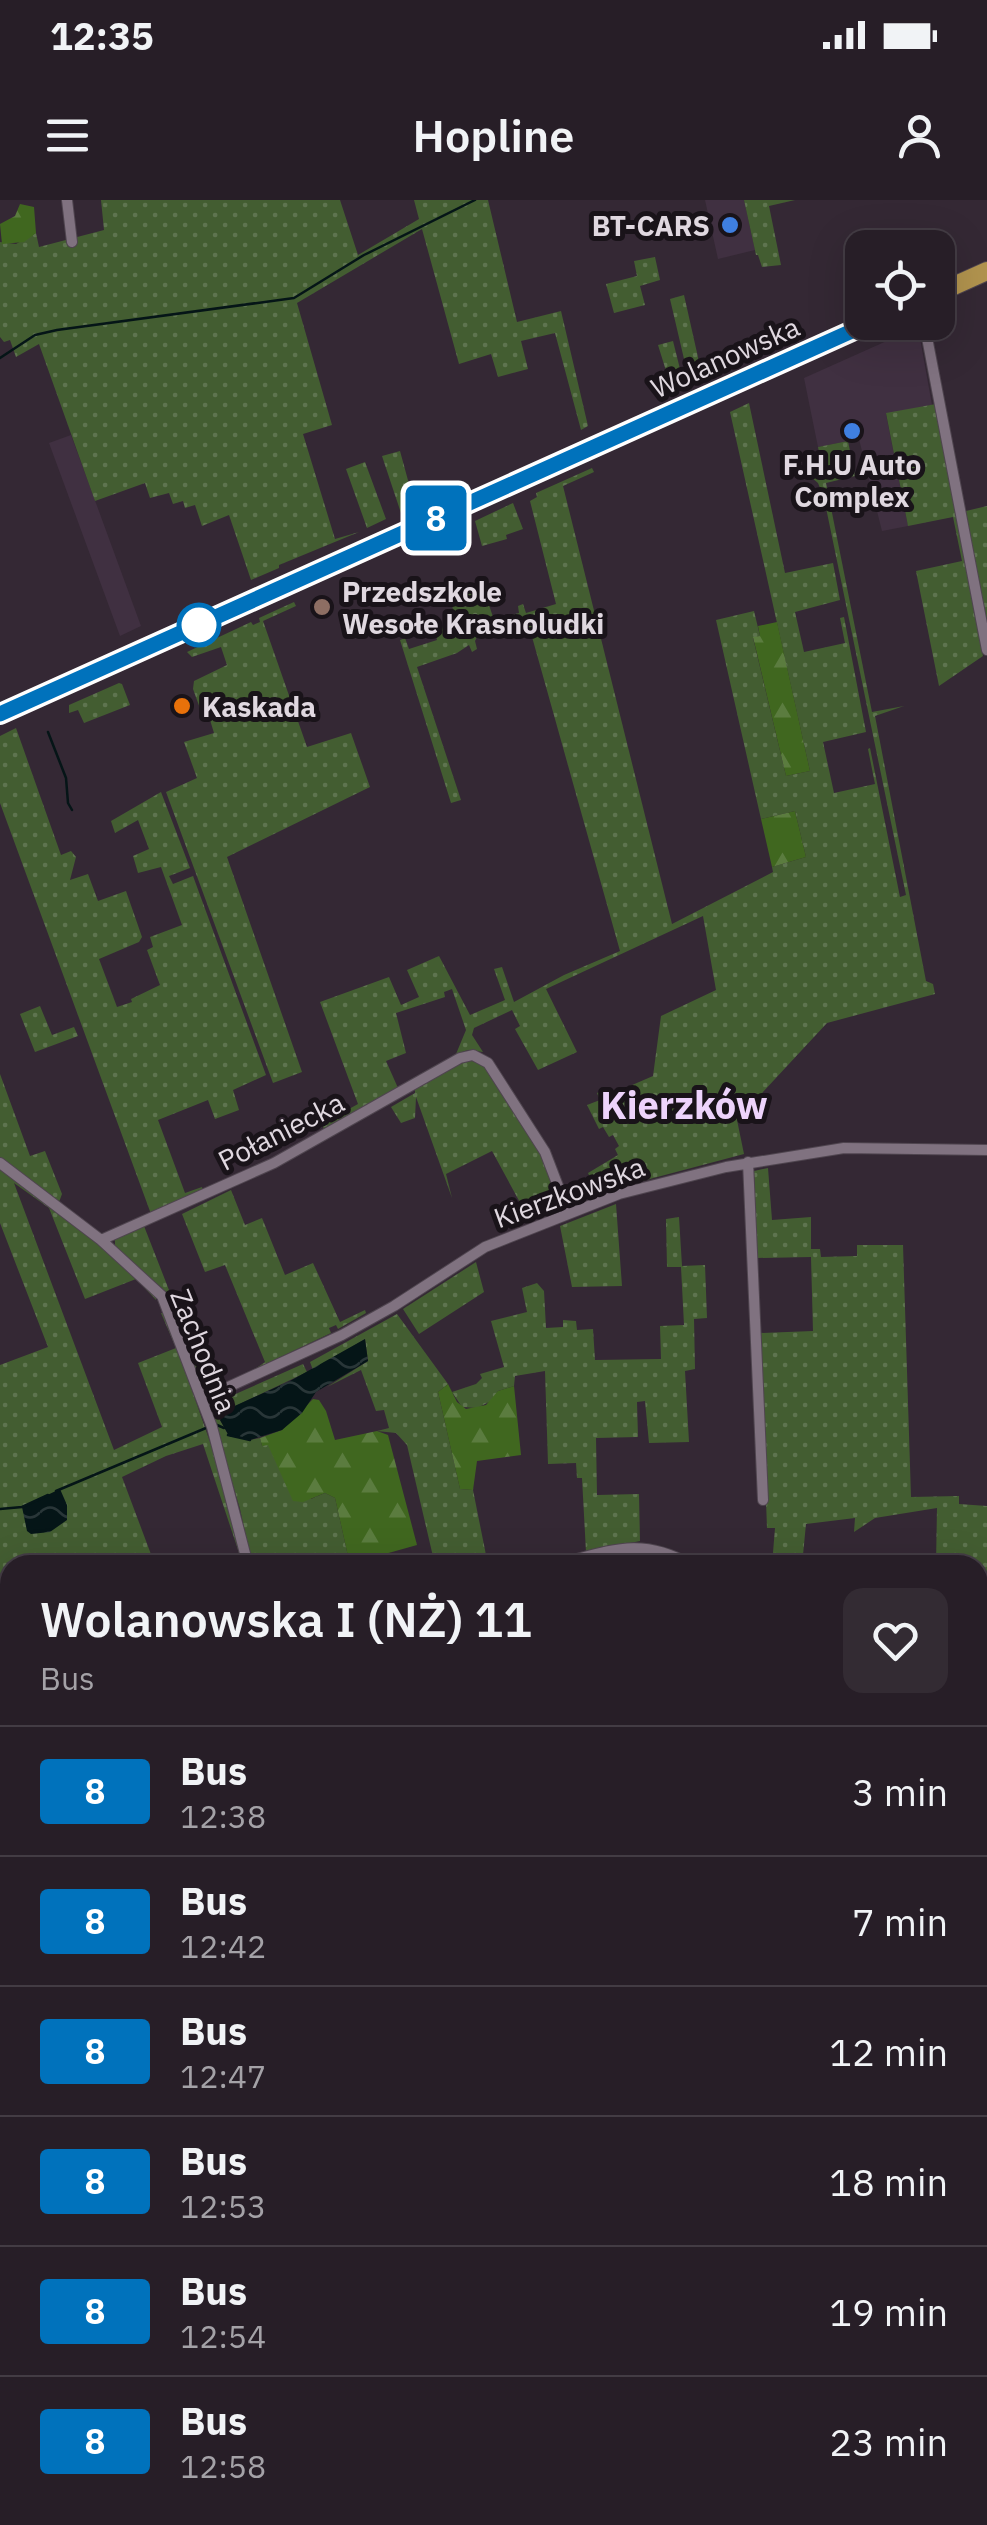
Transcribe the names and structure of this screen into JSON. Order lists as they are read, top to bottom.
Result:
{
  "streets": {
    "main road": ["Wolanowska"],
    "street": ["Połaniecka", "Kierzkowska", "Zachodnia"]
  },
  "crossings": [
    ["Połaniecka", "Kierzkowska"],
    ["Połaniecka", "Zachodnia"],
    ["Kierzkowska", "Zachodnia"]
  ],
  "districts": ["Kierzków"],
  "places": [
    "BT-CARS",
    "F.H.U Auto Complex",
    "Przedszkole Wesołe Krasnoludki",
    "Kaskada"
  ],
  "lines": ["bus line 8"],
  "page": {
    "status": "12:35",
    "header": "Hopline",
    "on_map": "8",
    "heading": ["Wolanowska I (NŻ) 11", "Bus"],
    "list": [
      {
        "mark": "8",
        "name": "Bus",
        "note": "12:38",
        "value": "3 min"
      },
      {
        "mark": "8",
        "name": "Bus",
        "note": "12:42",
        "value": "7 min"
      },
      {
        "mark": "8",
        "name": "Bus",
        "note": "12:47",
        "value": "12 min"
      },
      {
        "mark": "8",
        "name": "Bus",
        "note": "12:53",
        "value": "18 min"
      },
      {
        "mark": "8",
        "name": "Bus",
        "note": "12:54",
        "value": "19 min"
      },
      {
        "mark": "8",
        "name": "Bus",
        "note": "12:58",
        "value": "23 min"
      }
    ]
  }
}
